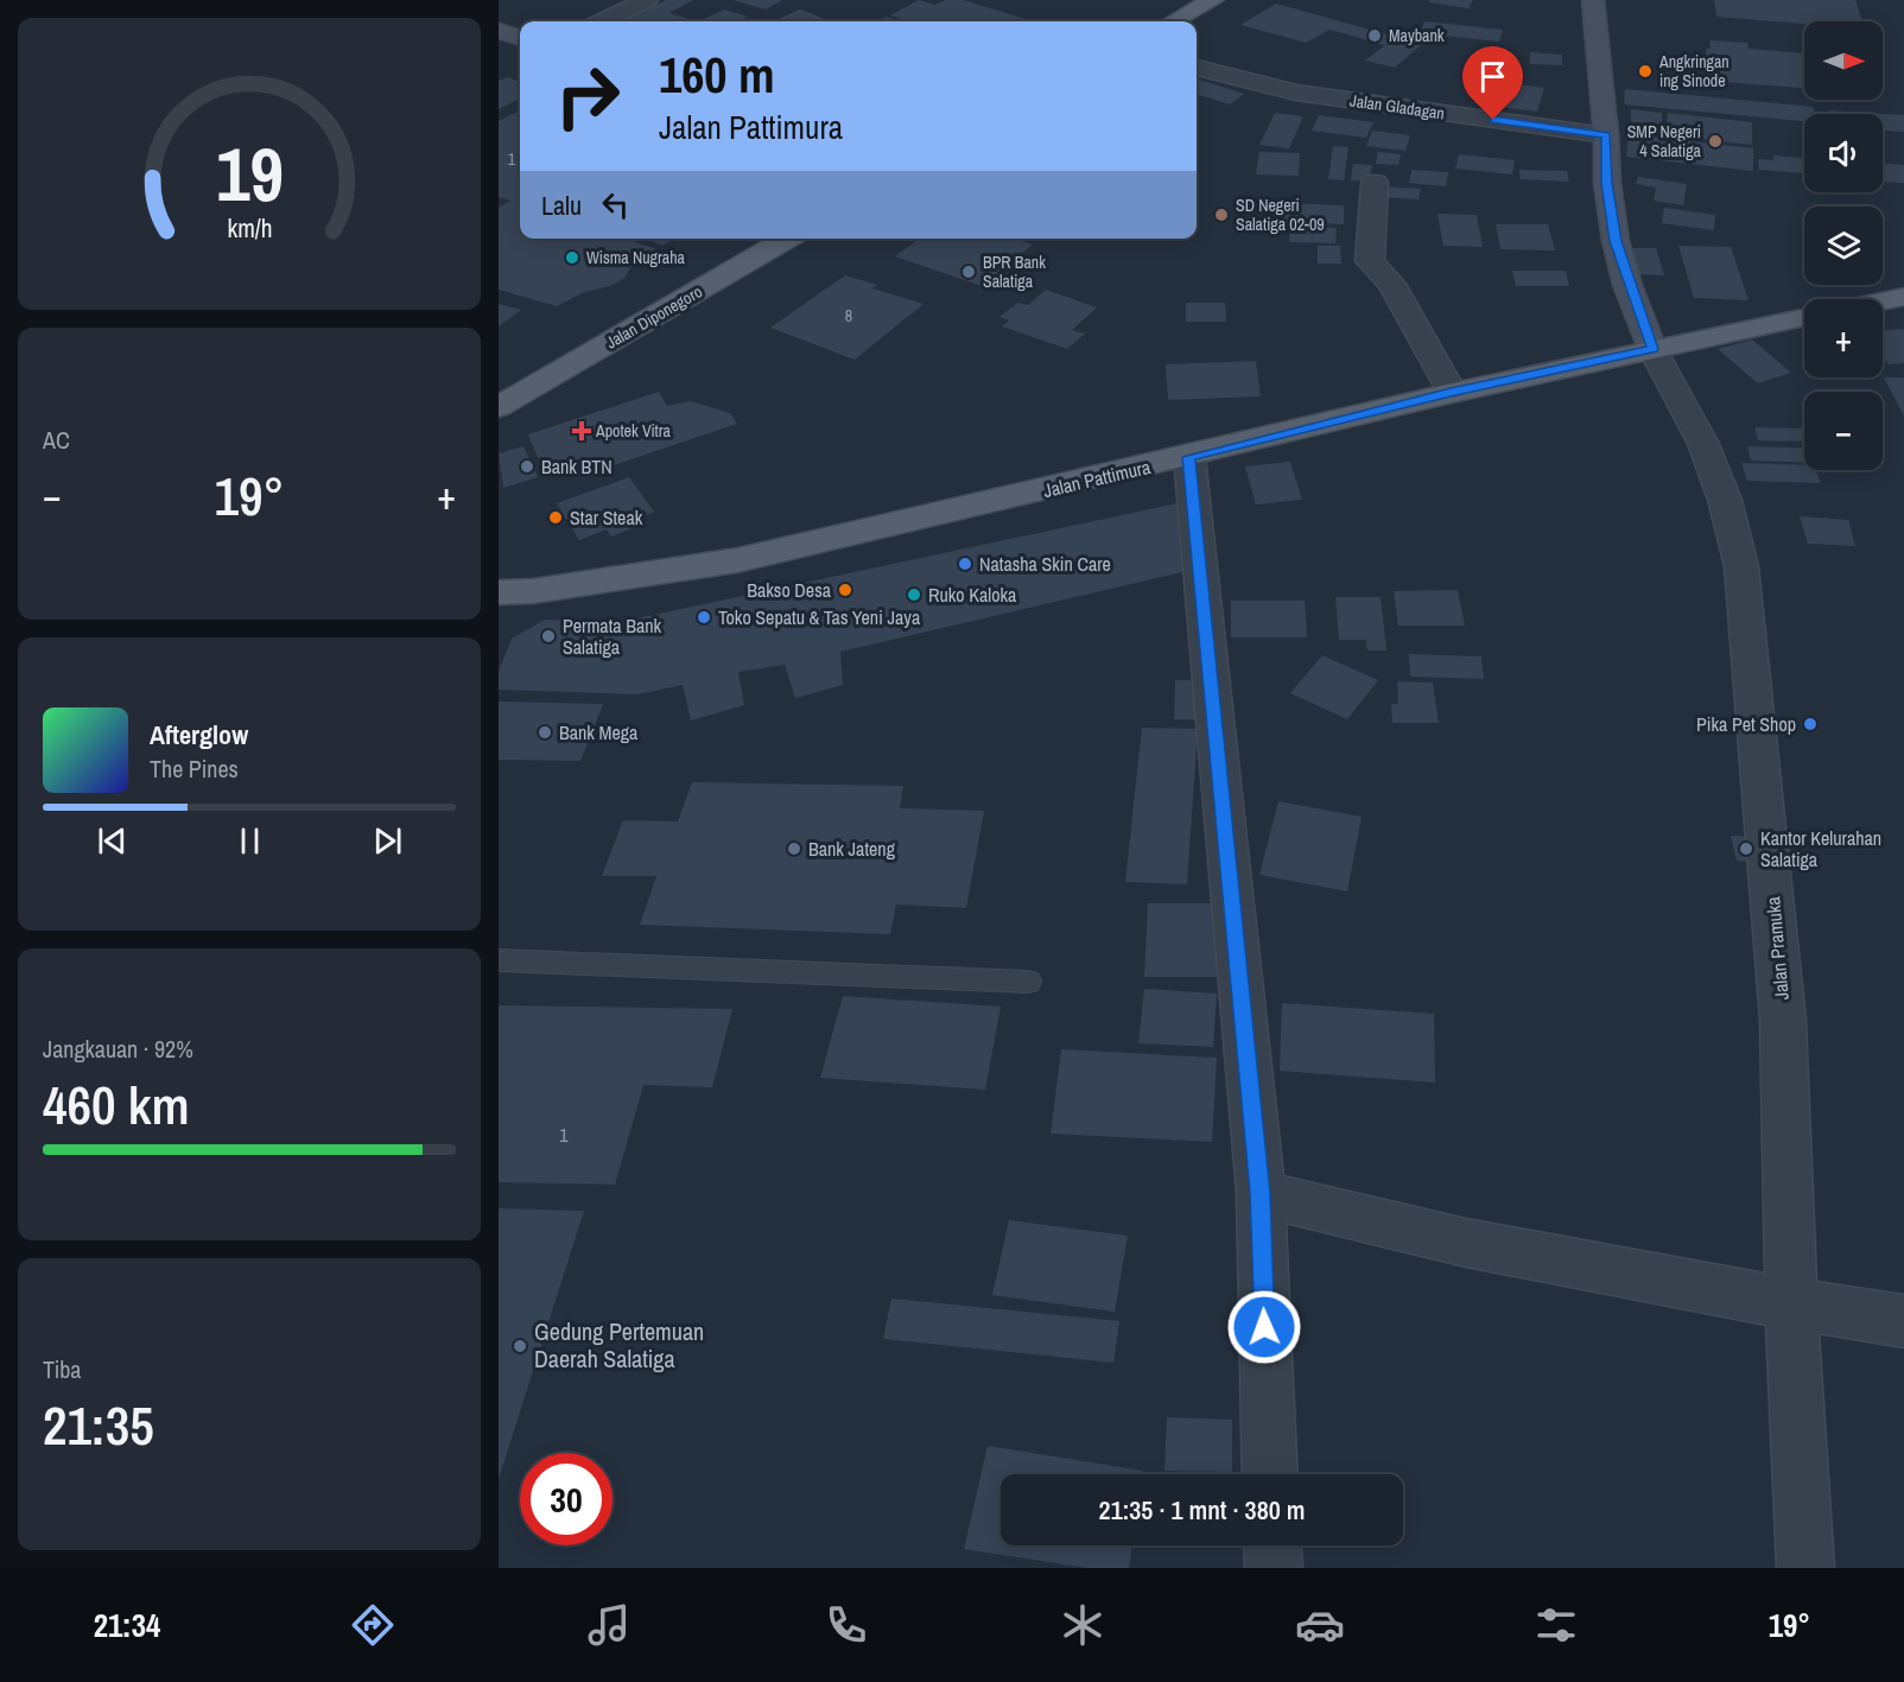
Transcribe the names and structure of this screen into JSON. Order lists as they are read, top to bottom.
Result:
{
  "streets": {
    "main road": ["Jalan Diponegoro", "Jalan Pattimura"],
    "street": ["Jalan Gladagan", "Jalan Pramuka"]
  },
  "crossings": [
    ["Jalan Pattimura", "Jalan Pramuka"]
  ],
  "places": {
    "other": [
      "Maybank",
      "Angkringan ing Sinode",
      "SMP Negeri 4 Salatiga",
      "SD Negeri Salatiga 02-09",
      "Wisma Nugraha",
      "BPR Bank Salatiga",
      "Bank BTN",
      "Star Steak",
      "Natasha Skin Care",
      "Bakso Desa",
      "Ruko Kaloka",
      "Toko Sepatu & Tas Yeni Jaya",
      "Permata Bank Salatiga",
      "Pika Pet Shop",
      "Bank Mega",
      "Bank Jateng",
      "Kantor Kelurahan Salatiga",
      "Gedung Pertemuan Daerah Salatiga"
    ],
    "health": ["Apotek Vitra"]
  },
  "house_numbers": ["1", "8", "1"],
  "north": "right",
  "page": {
    "map_buttons": ["+", "−"],
    "turn": ["160 m", "Jalan Pattimura"],
    "then": "Lalu",
    "tile": [
      "AC",
      ["Jangkauan · 92%", "460 km"],
      ["Tiba", "21:35"]
    ],
    "heat": ["−", "19°", "+"],
    "song": ["Afterglow", "The Pines"],
    "limit": "30",
    "trip": "21:35 · 1 mnt · 380 m",
    "tabs": ["21:34", "19°"],
    "gauge": ["19", "km/h"]
  }
}
